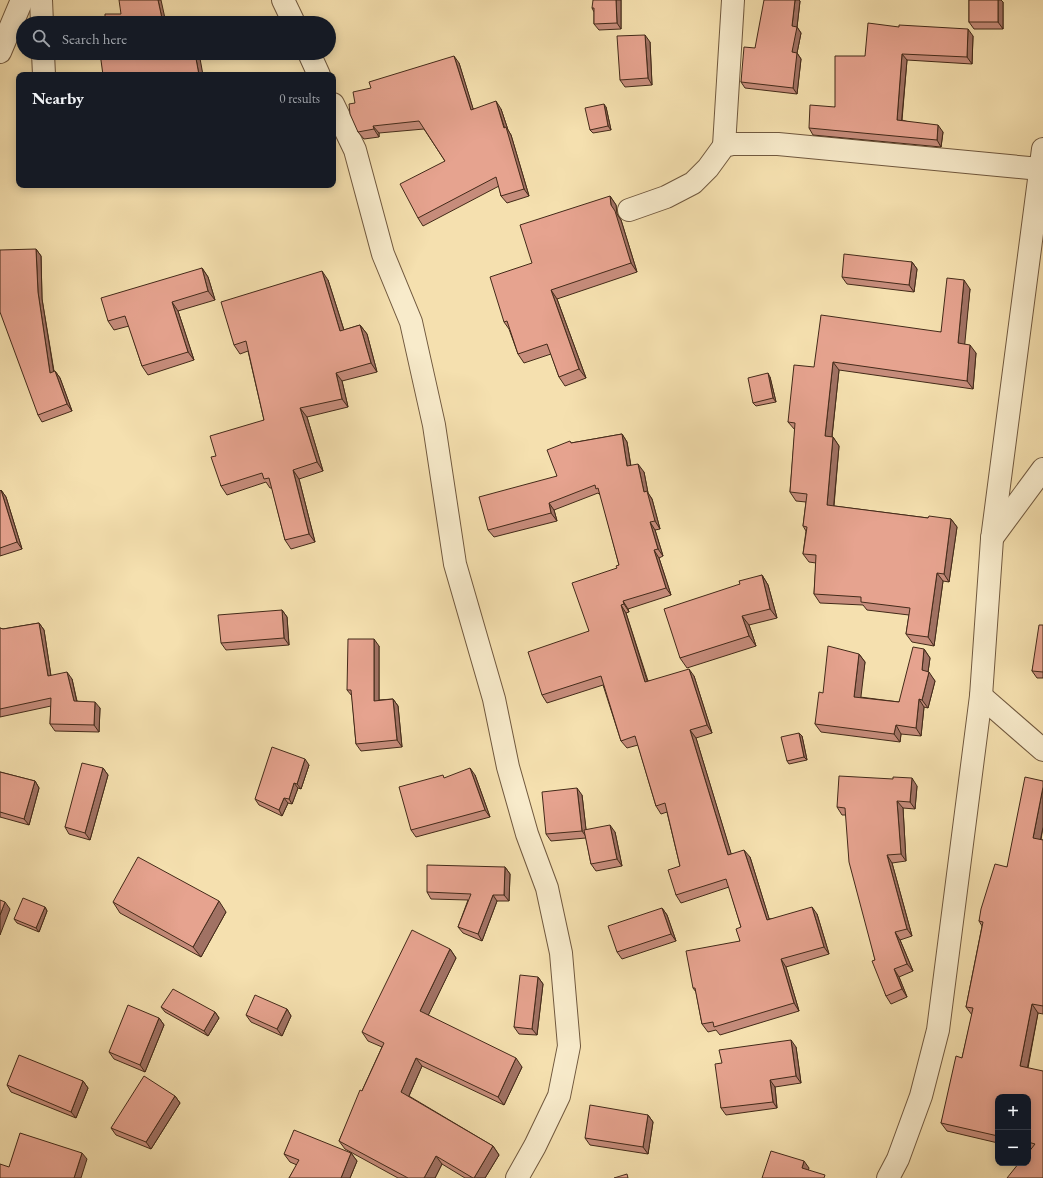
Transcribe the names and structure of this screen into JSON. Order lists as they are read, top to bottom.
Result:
{
  "page": {
    "search": "Search here",
    "heading": ["Nearby", "0 results"],
    "map_buttons": ["+", "−"]
  }
}
